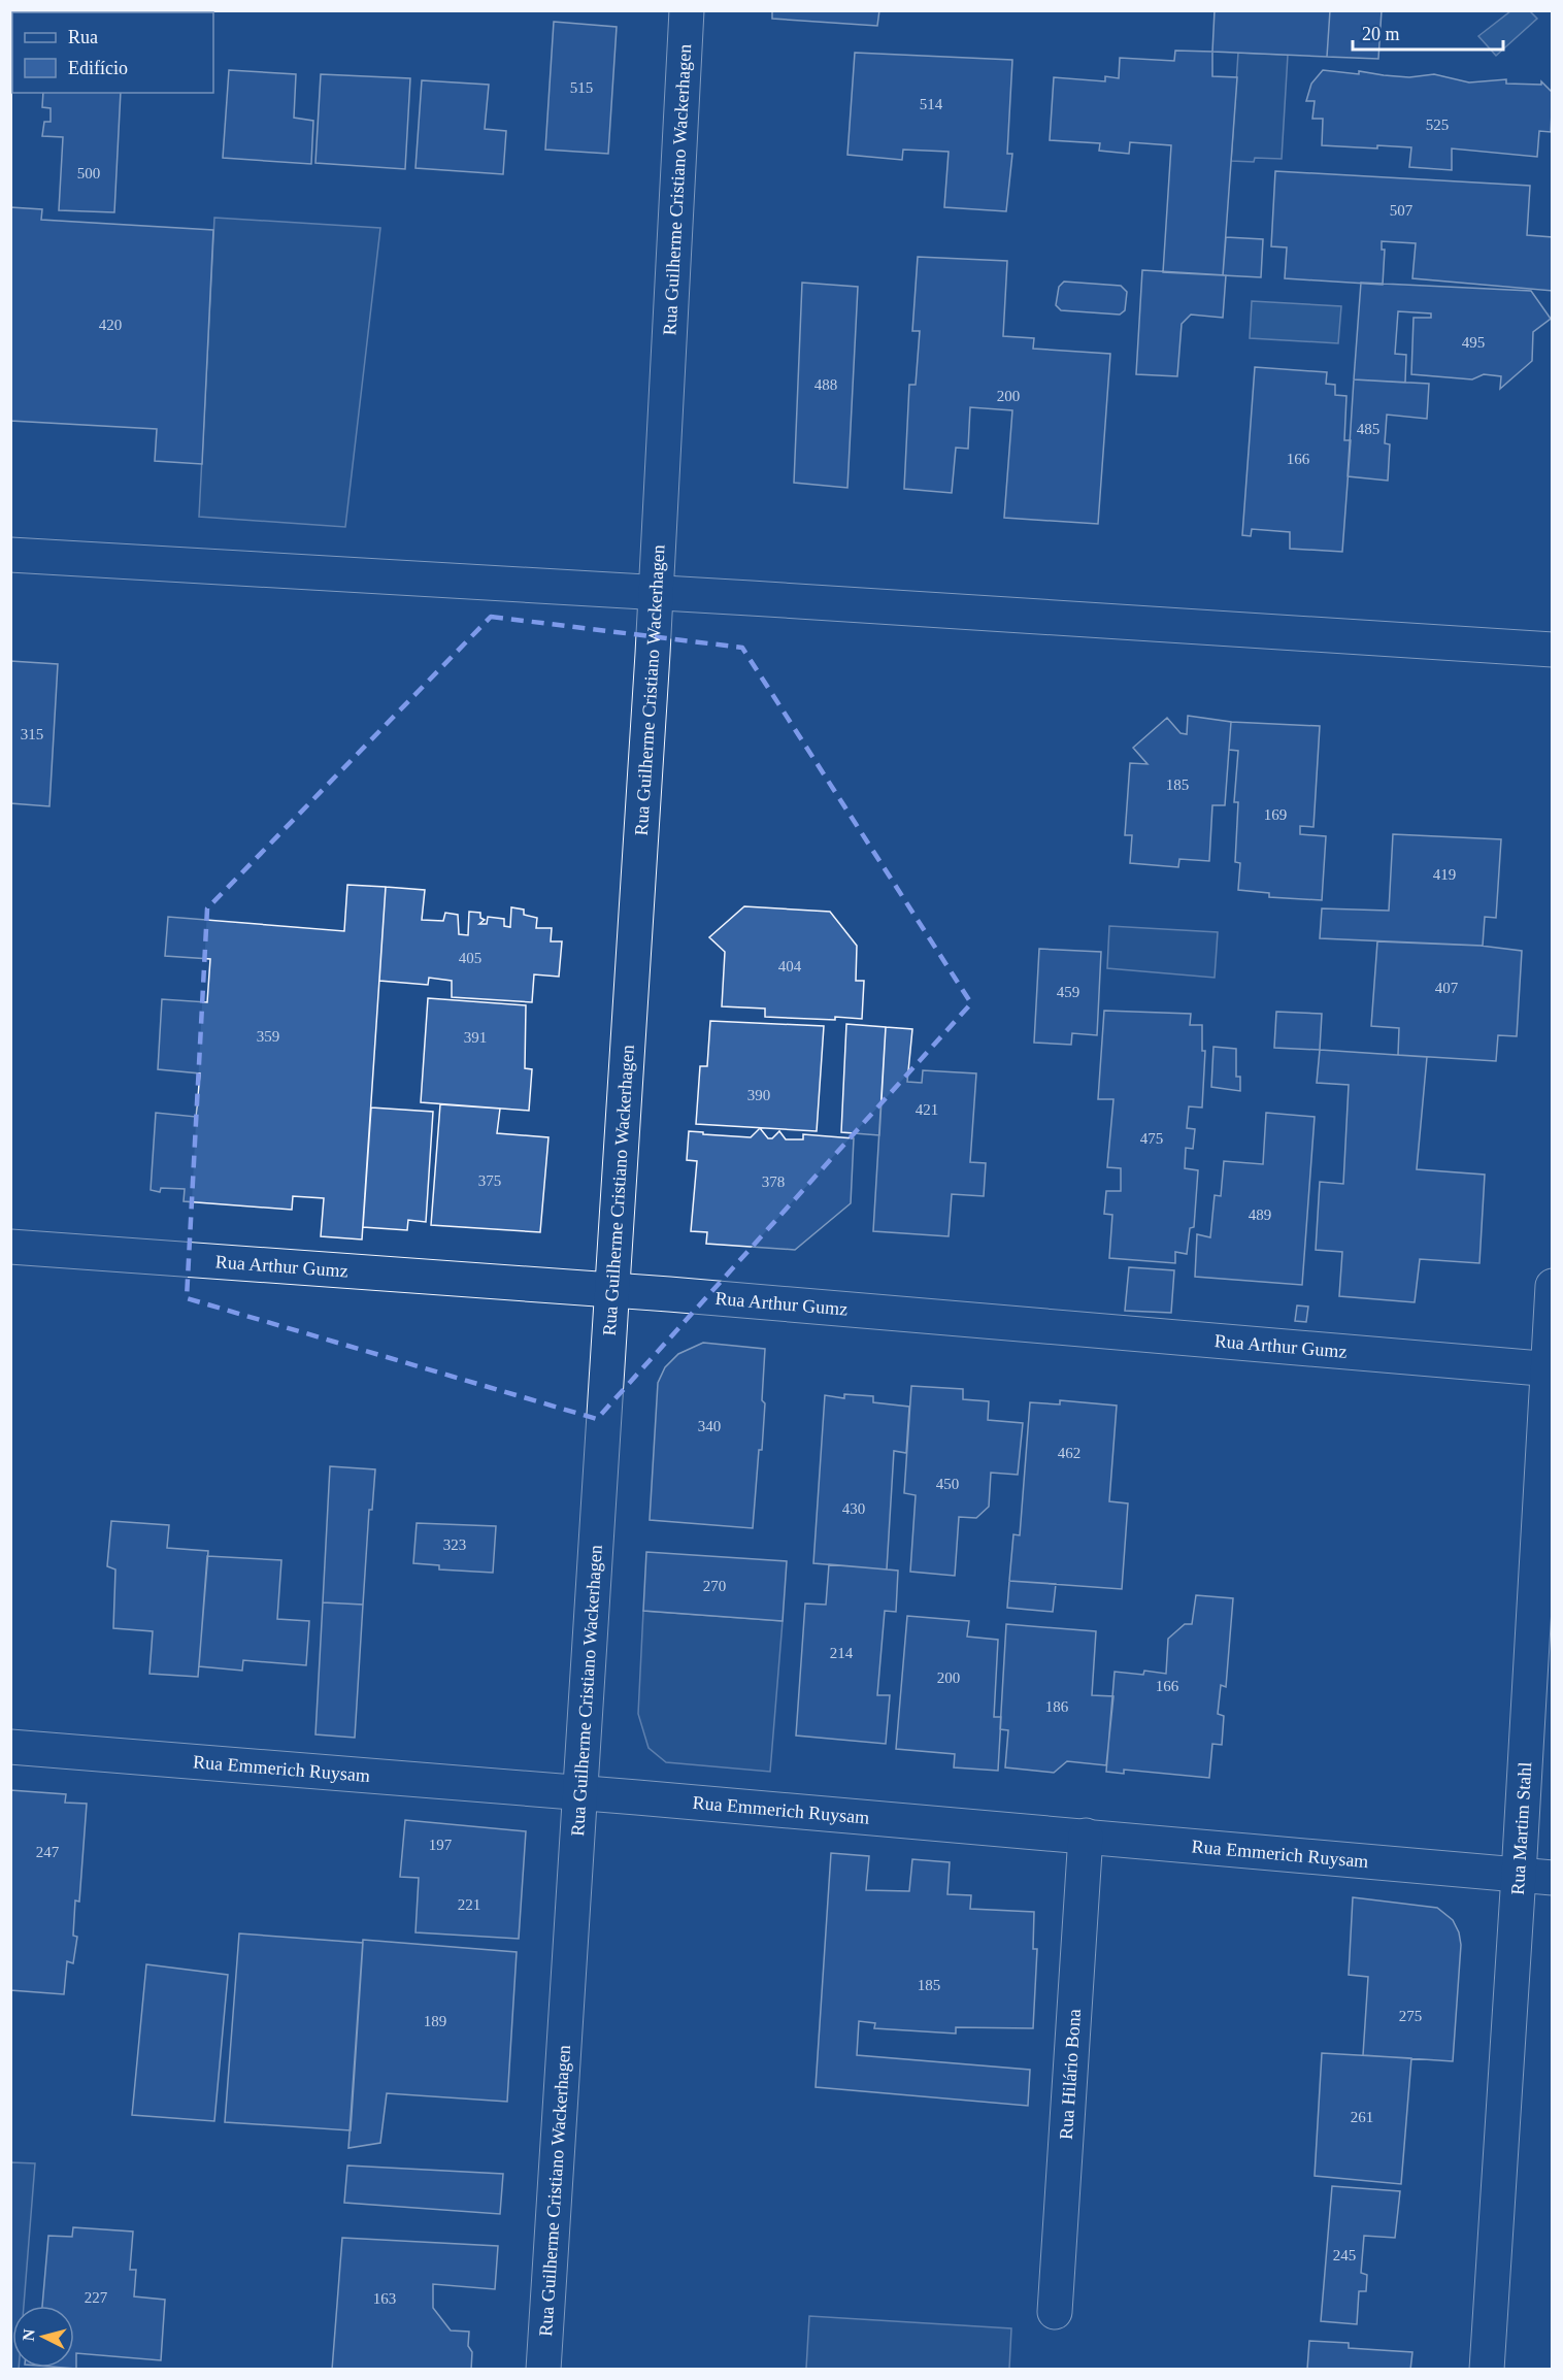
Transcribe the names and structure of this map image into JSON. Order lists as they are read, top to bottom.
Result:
{
  "streets": {
    "street": [
      "Rua Guilherme Cristiano Wackerhagen",
      "Rua Arthur Gumz",
      "Rua Emmerich Ruysam",
      "Rua Martim Stahl",
      "Rua Hilário Bona"
    ]
  },
  "crossings": [
    ["Rua Guilherme Cristiano Wackerhagen", "Rua Arthur Gumz"],
    ["Rua Guilherme Cristiano Wackerhagen", "Rua Emmerich Ruysam"],
    ["Rua Arthur Gumz", "Rua Martim Stahl"],
    ["Rua Emmerich Ruysam", "Rua Martim Stahl"],
    ["Rua Emmerich Ruysam", "Rua Hilário Bona"]
  ],
  "house_numbers": [
    "515",
    "514",
    "525",
    "500",
    "507",
    "420",
    "495",
    "488",
    "200",
    "485",
    "166",
    "315",
    "185",
    "169",
    "419",
    "405",
    "404",
    "407",
    "459",
    "359",
    "391",
    "390",
    "421",
    "475",
    "375",
    "378",
    "489",
    "340",
    "462",
    "450",
    "430",
    "323",
    "270",
    "214",
    "200",
    "166",
    "186",
    "197",
    "247",
    "221",
    "185",
    "275",
    "189",
    "261",
    "245",
    "227",
    "163"
  ],
  "legend": ["Rua", "Edifício"],
  "scale_bar": "20 m",
  "north": "left"
}
